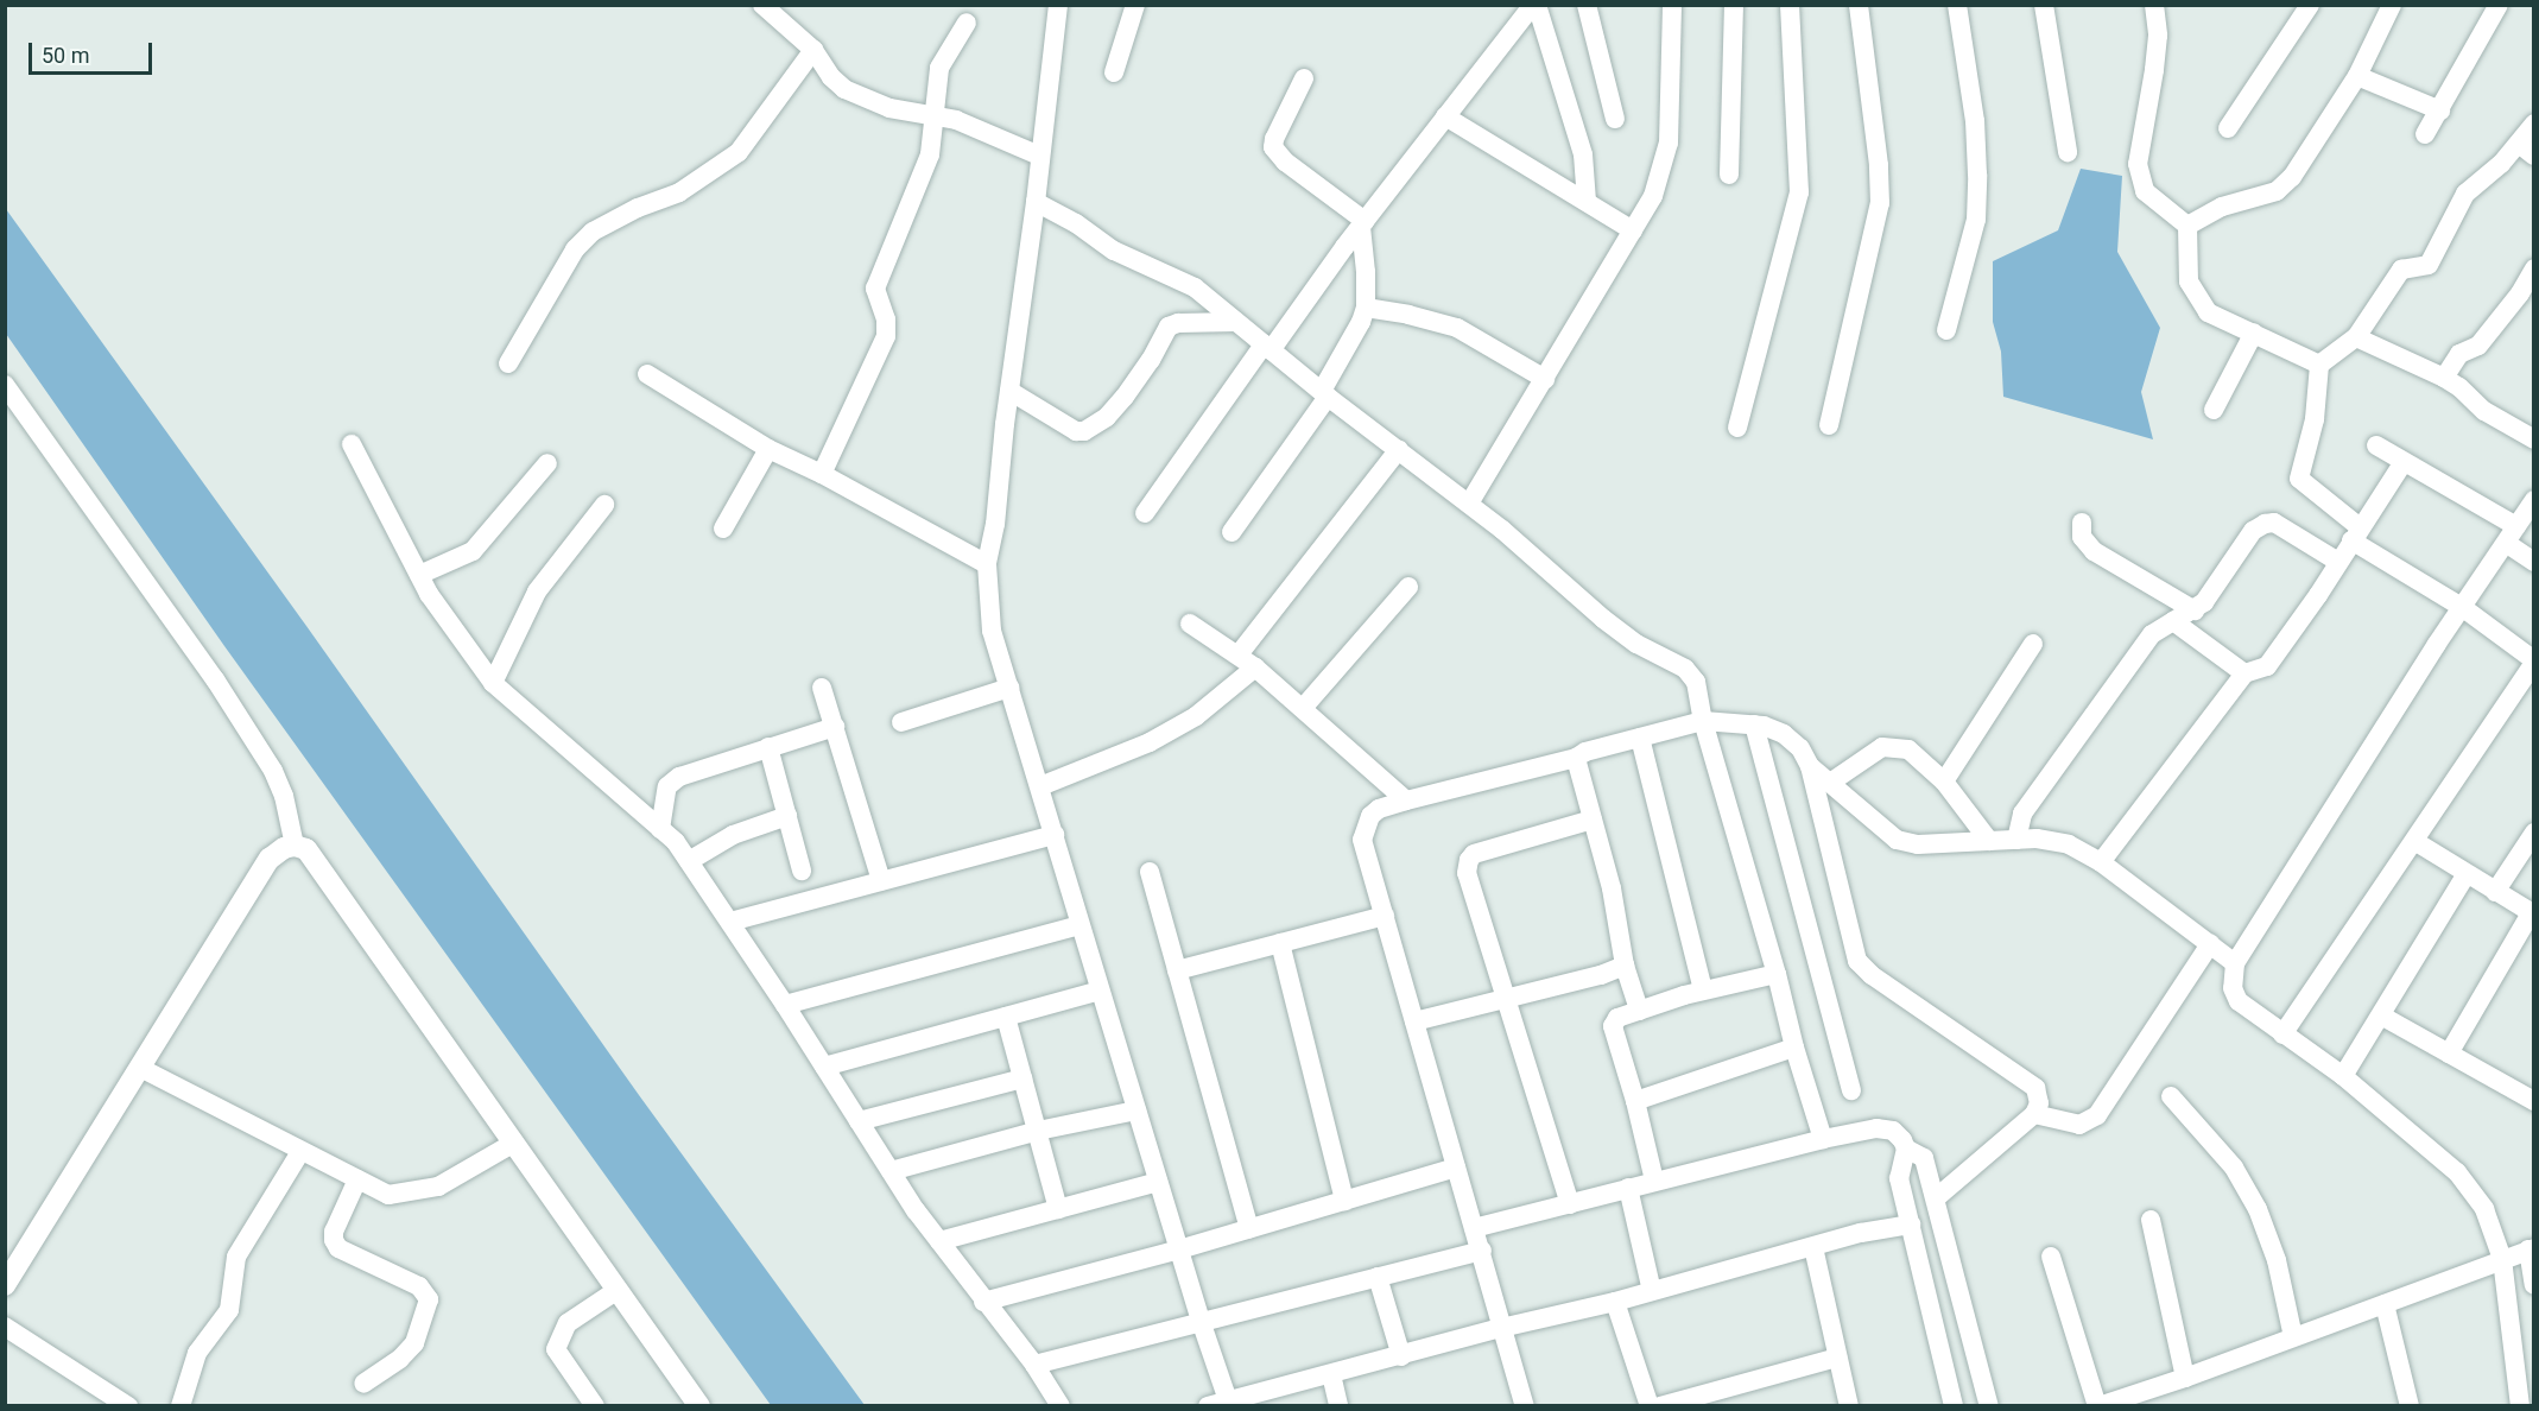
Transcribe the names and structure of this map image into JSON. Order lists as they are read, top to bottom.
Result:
{
  "scale_bar": "50 m"
}
